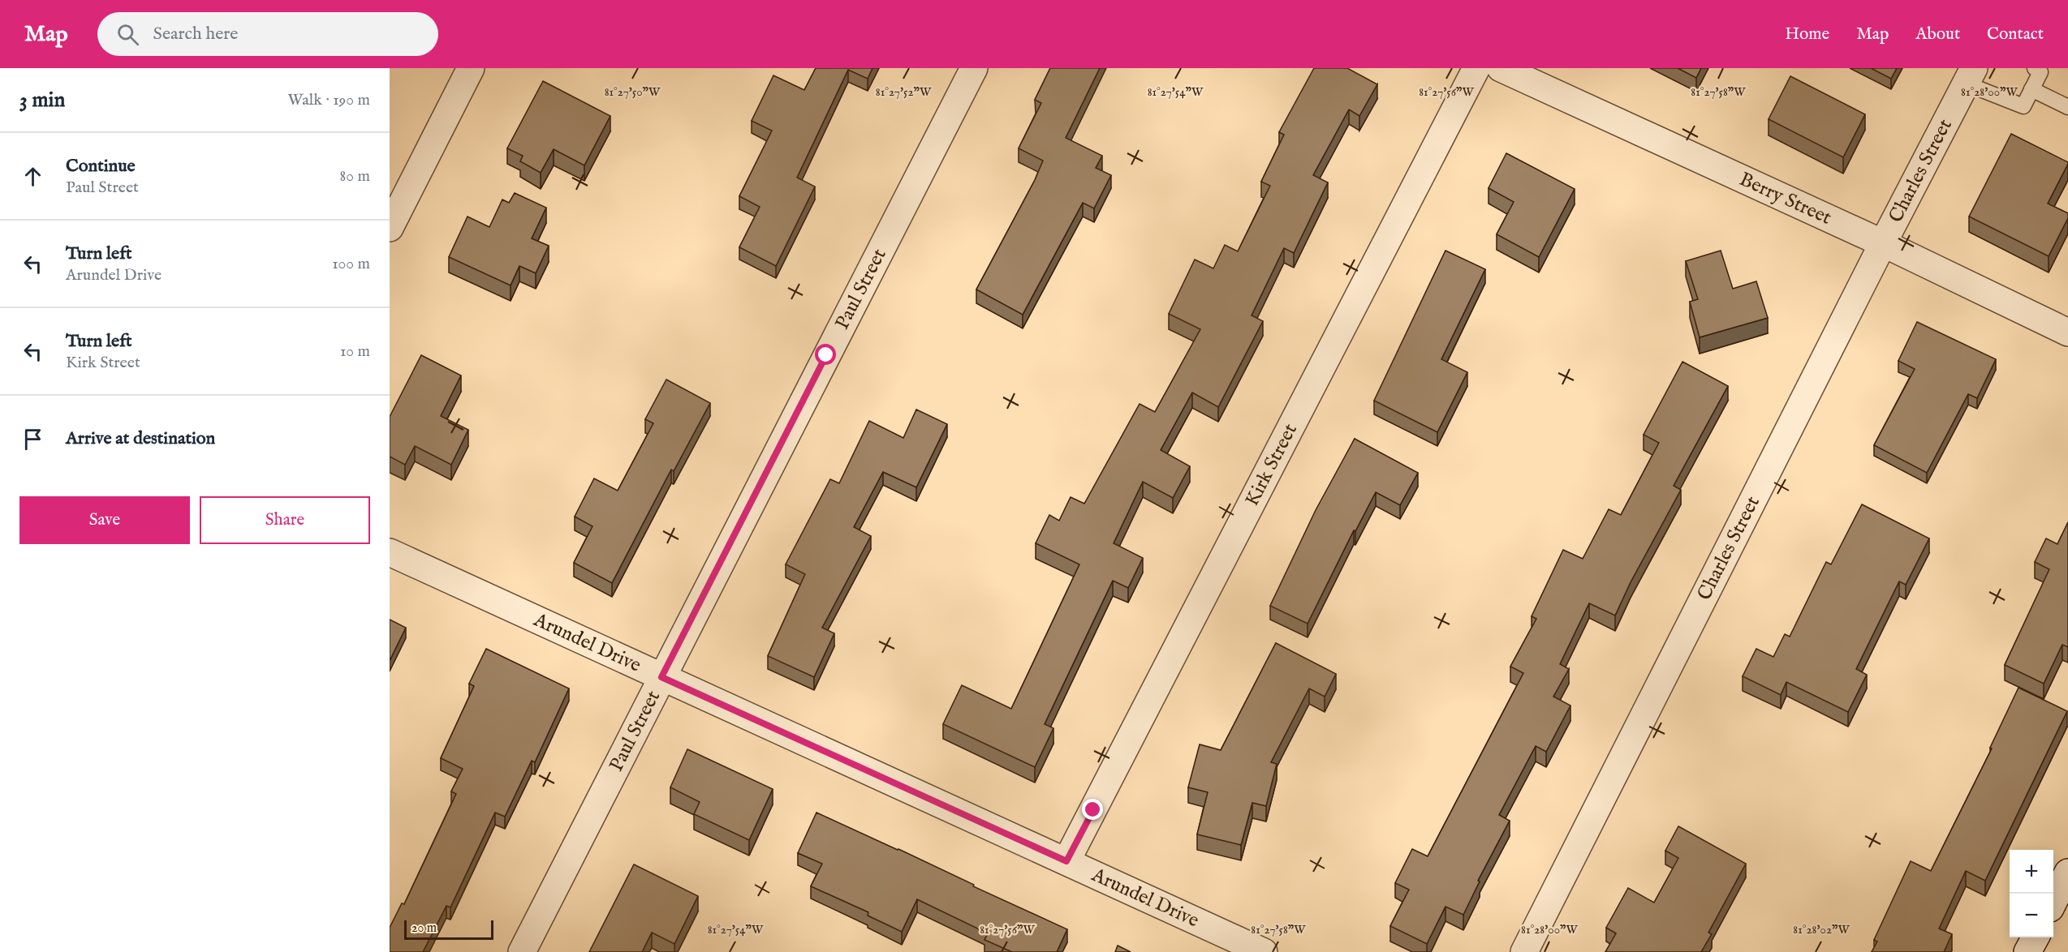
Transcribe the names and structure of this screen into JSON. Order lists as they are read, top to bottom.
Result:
{
  "streets": {
    "street": [
      "Charles Street",
      "Berry Street",
      "Paul Street",
      "Kirk Street",
      "Arundel Drive"
    ]
  },
  "crossings": [
    ["Charles Street", "Berry Street"],
    ["Paul Street", "Arundel Drive"],
    ["Kirk Street", "Arundel Drive"]
  ],
  "scale_bar": "20 m",
  "page": {
    "header": "Map",
    "search": "Search here",
    "nav": [
      "Home",
      "Map",
      "About",
      "Contact"
    ],
    "heading": ["3 min", "Walk · 190 m"],
    "list": [
      ["Continue", "Paul Street", "80 m"],
      ["Turn left", "Arundel Drive", "100 m"],
      ["Turn left", "Kirk Street", "10 m"],
      "Arrive at destination"
    ],
    "buttons": ["Save", "Share"],
    "map_buttons": ["+", "−"],
    "scale": "20 m"
  },
  "coordinates": [
    "81°27'50\"W",
    "81°27'52\"W",
    "81°27'54\"W",
    "81°27'56\"W",
    "81°27'58\"W",
    "81°28'00\"W",
    "81°28'02\"W"
  ]
}
